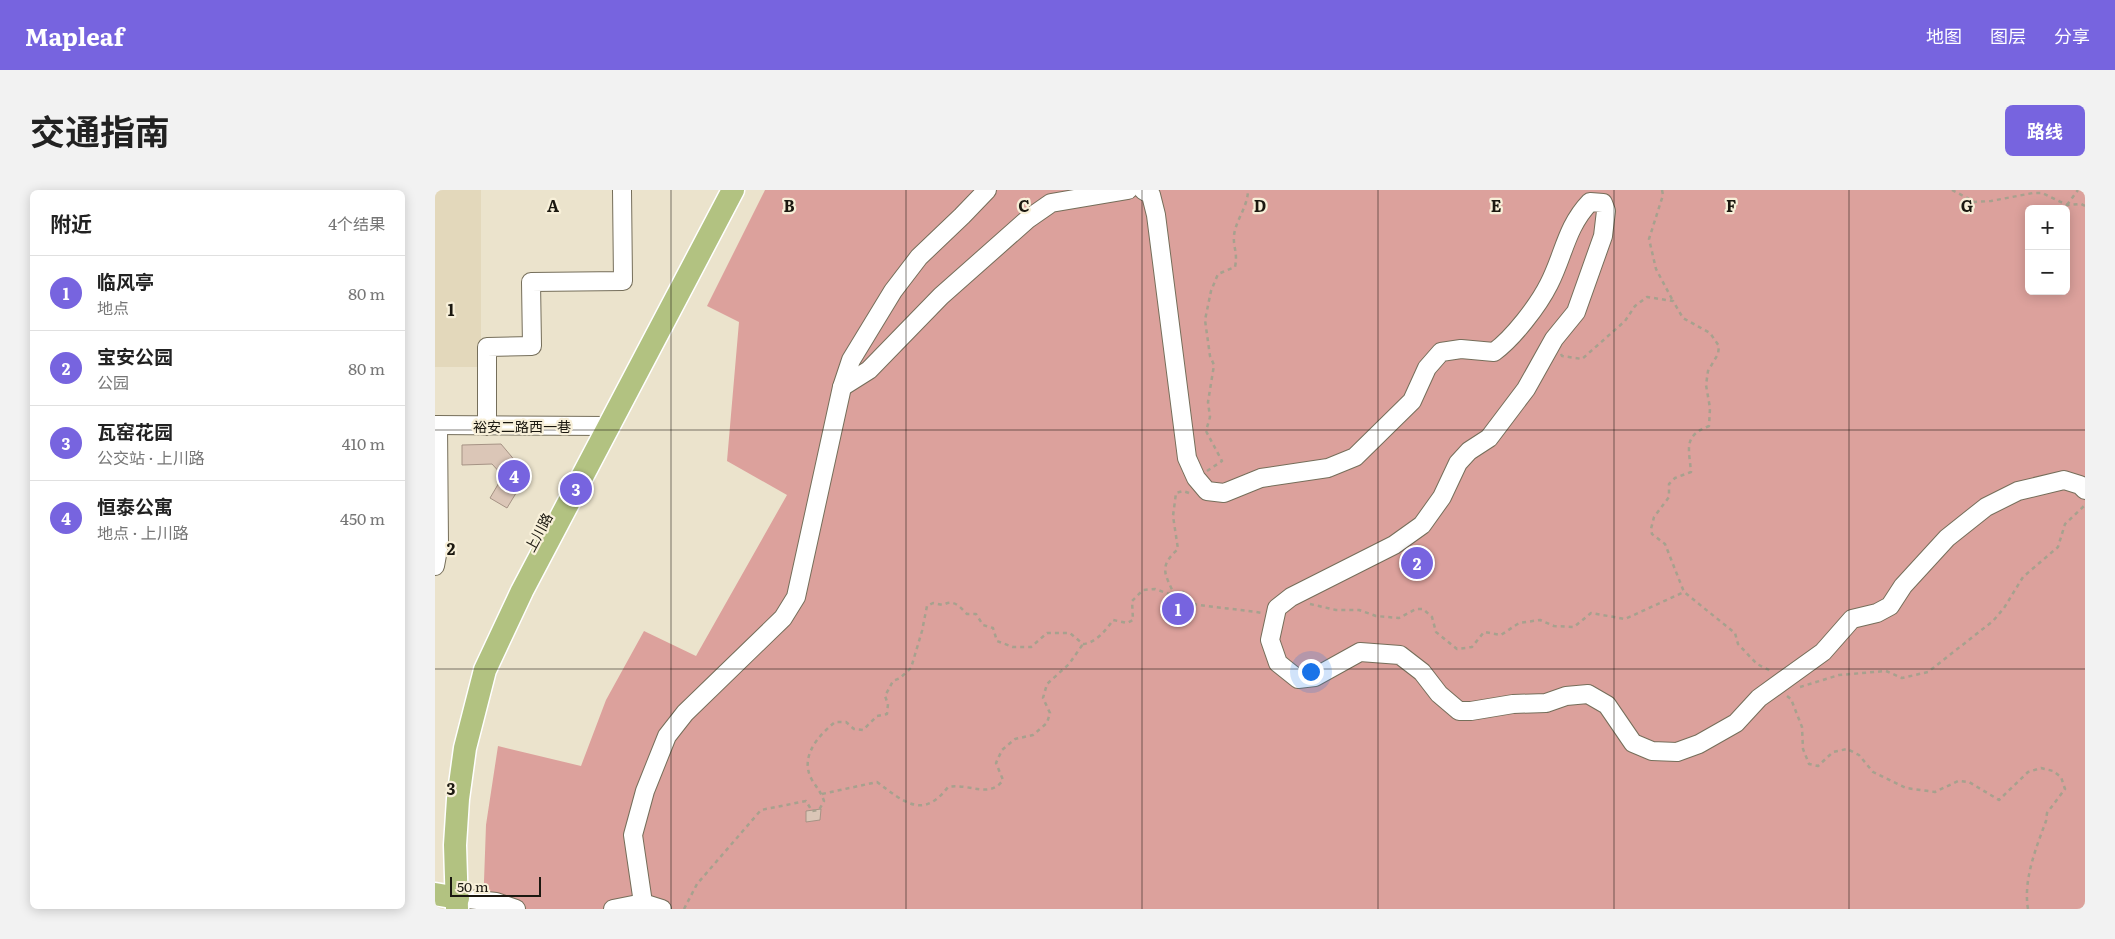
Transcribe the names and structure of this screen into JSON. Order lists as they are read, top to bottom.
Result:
{
  "streets": {
    "main road": ["上川路"],
    "street": ["裕安二路西一巷"]
  },
  "crossings": [
    ["裕安二路西一巷", "上川路"]
  ],
  "scale_bar": "50 m",
  "page": {
    "header": "Mapleaf",
    "nav": ["地图", "图层", "分享"],
    "title": "交通指南",
    "buttons": "路线",
    "heading": ["附近", "4个结果"],
    "map_buttons": ["+", "−"],
    "list": [
      {
        "mark": "1",
        "name": "临风亭",
        "note": "地点",
        "value": "80 m"
      },
      {
        "mark": "2",
        "name": "宝安公园",
        "note": "公园",
        "value": "80 m"
      },
      {
        "mark": "3",
        "name": "瓦窑花园",
        "note": "公交站 · 上川路",
        "value": "410 m"
      },
      {
        "mark": "4",
        "name": "恒泰公寓",
        "note": "地点 · 上川路",
        "value": "450 m"
      }
    ],
    "pins": [
      "4",
      "3",
      "2",
      "1"
    ],
    "scale": "50 m"
  },
  "grid": {
    "columns": [
      "A",
      "B",
      "C",
      "D",
      "E",
      "F",
      "G"
    ],
    "rows": ["1", "2", "3"]
  }
}
